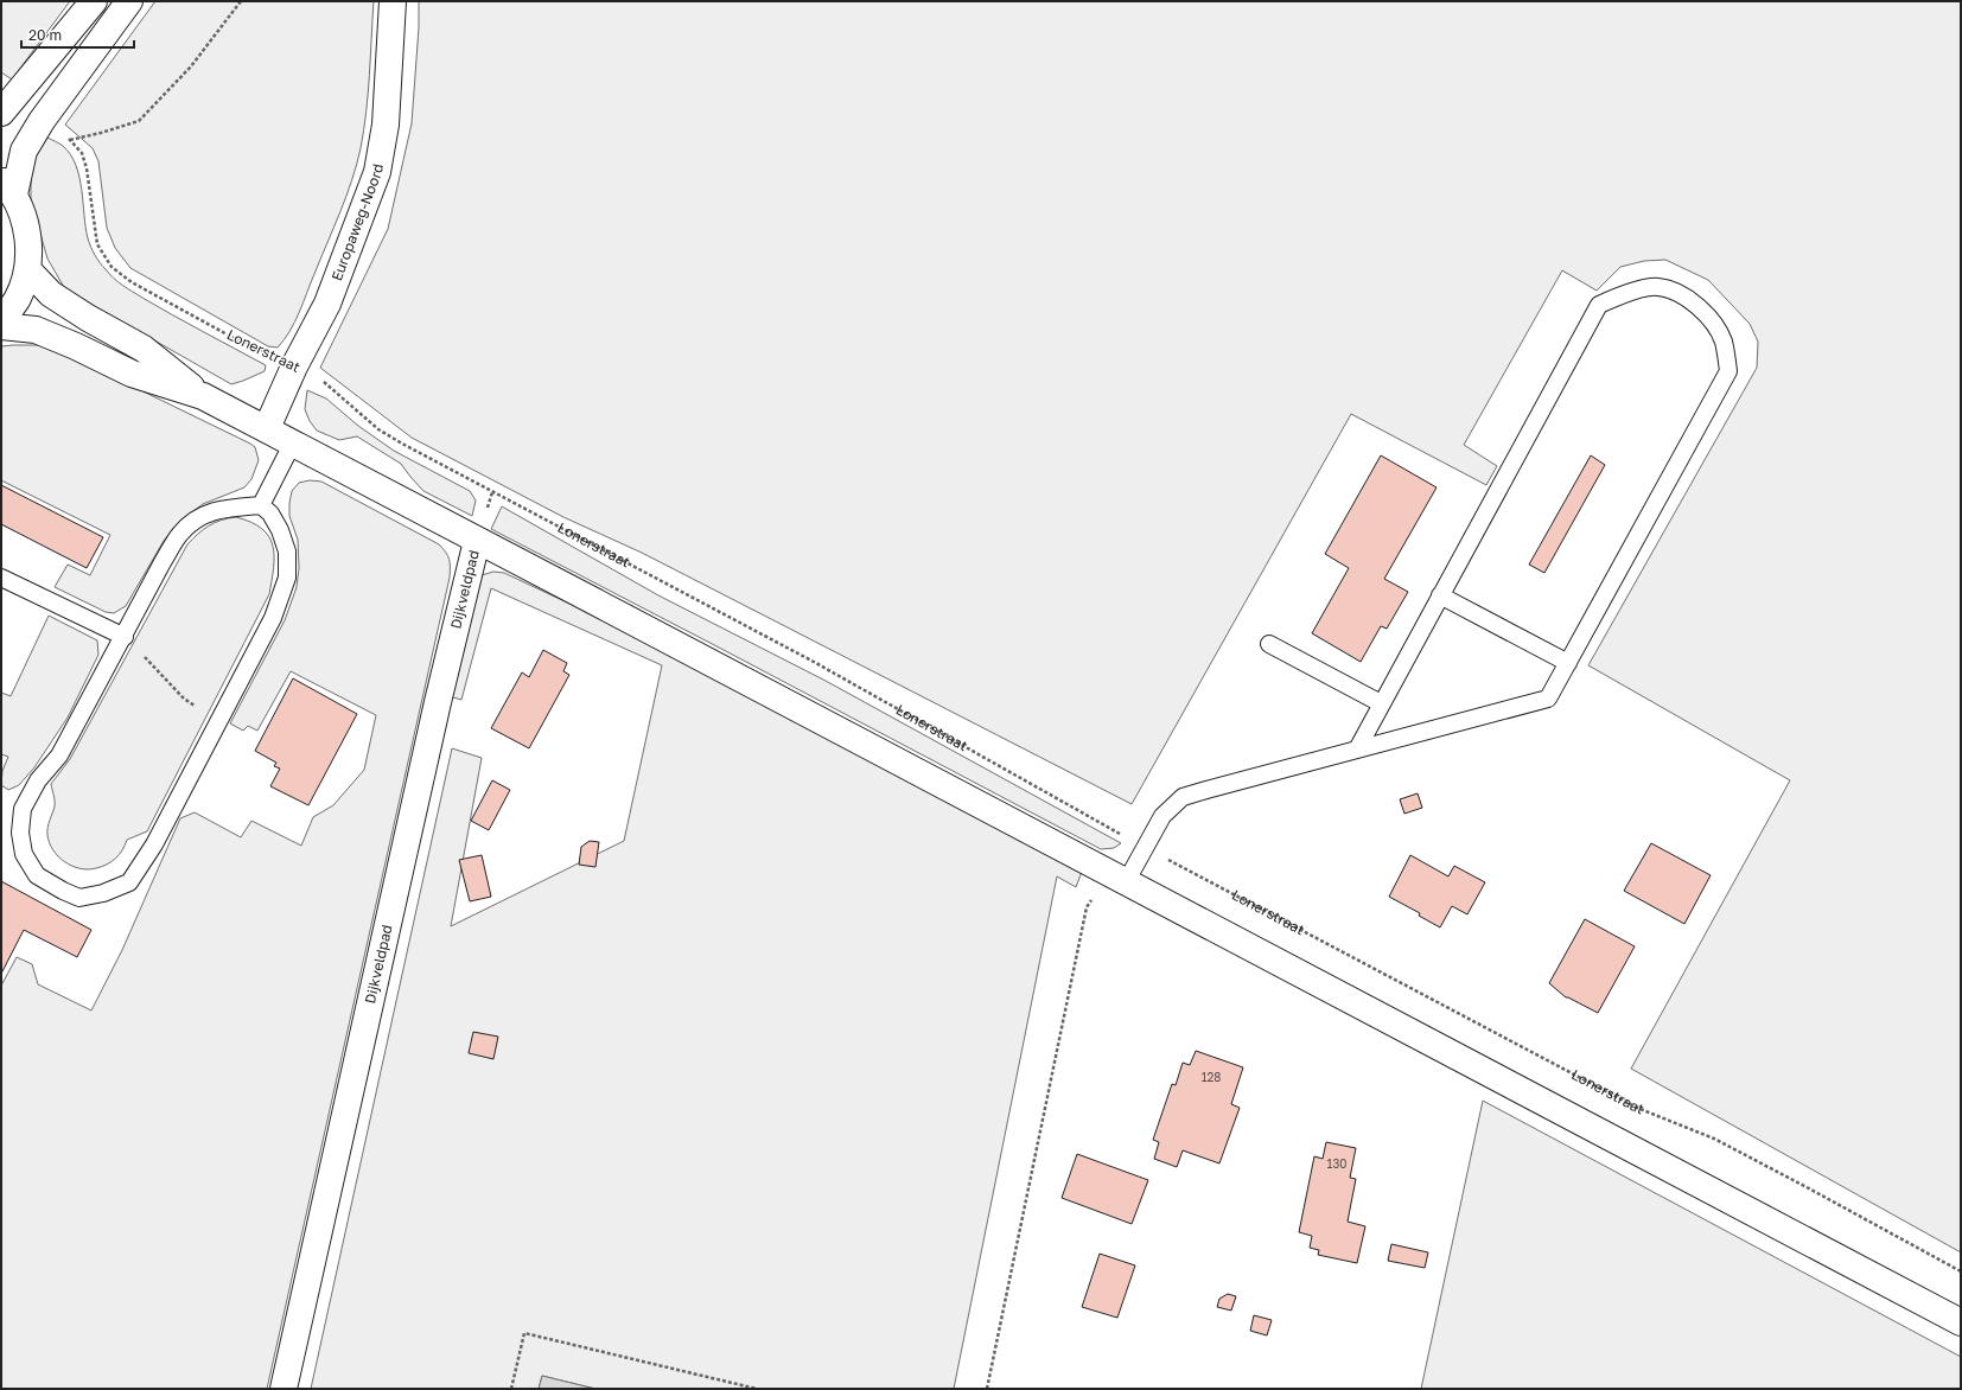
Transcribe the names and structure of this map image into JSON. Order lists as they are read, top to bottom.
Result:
{
  "streets": {
    "street": ["Europaweg-Noord", "Dijkveldpad"],
    "path": ["Lonerstraat"]
  },
  "crossings": [
    ["Europaweg-Noord", "Lonerstraat"]
  ],
  "house_numbers": ["128", "130"],
  "scale_bar": "20 m"
}
